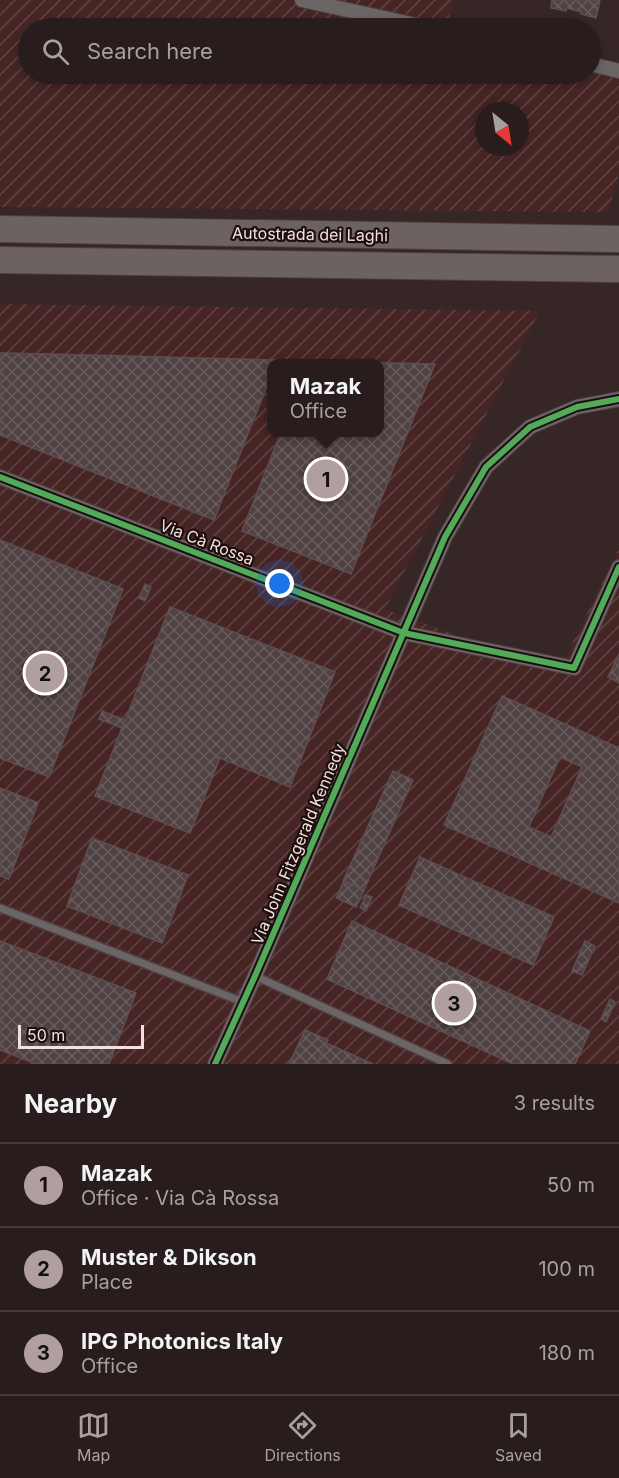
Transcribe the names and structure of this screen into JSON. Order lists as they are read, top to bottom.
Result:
{
  "streets": {
    "highway": ["Autostrada dei Laghi"],
    "street": ["Via Cà Rossa", "Via John Fitzgerald Kennedy"]
  },
  "crossings": [
    ["Via Cà Rossa", "Via John Fitzgerald Kennedy"]
  ],
  "scale_bar": "50 m",
  "north": "bottom right",
  "page": {
    "search": "Search here",
    "popup": ["Mazak", "Office"],
    "pins": ["1", "2", "3"],
    "scale": "50 m",
    "heading": ["Nearby", "3 results"],
    "list": [
      {
        "mark": "1",
        "name": "Mazak",
        "note": "Office · Via Cà Rossa",
        "value": "50 m"
      },
      {
        "mark": "2",
        "name": "Muster & Dikson",
        "note": "Place",
        "value": "100 m"
      },
      {
        "mark": "3",
        "name": "IPG Photonics Italy",
        "note": "Office",
        "value": "180 m"
      }
    ],
    "nav": ["Map", "Directions", "Saved"]
  }
}
